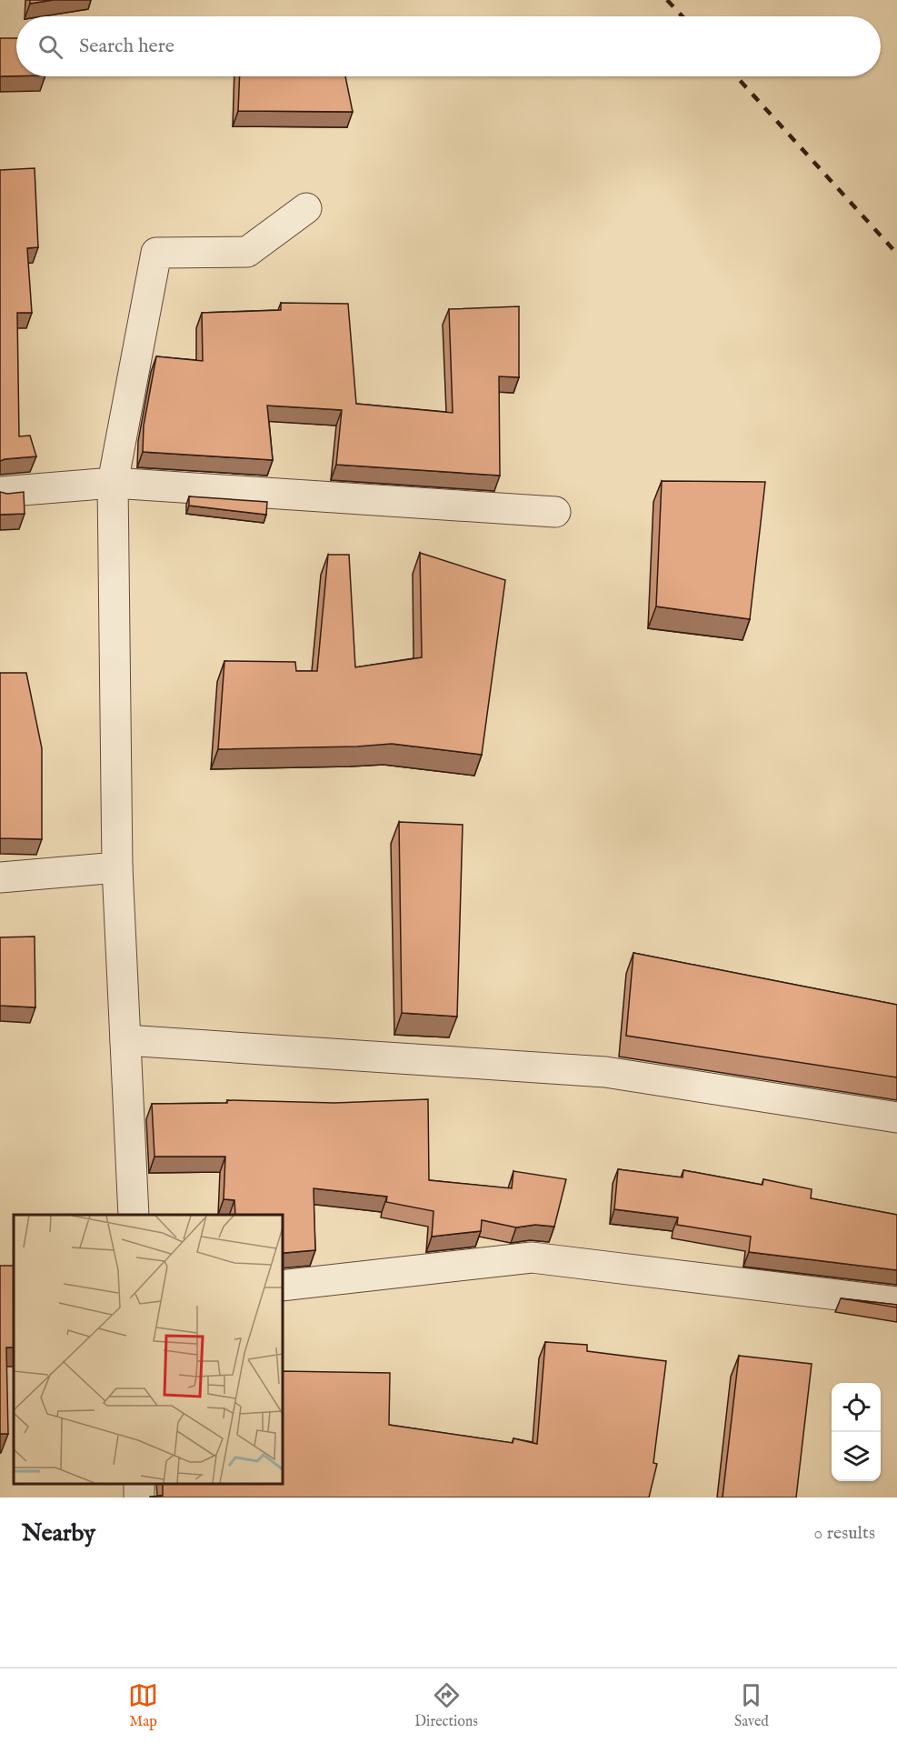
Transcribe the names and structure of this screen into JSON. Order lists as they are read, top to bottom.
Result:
{
  "page": {
    "search": "Search here",
    "heading": ["Nearby", "0 results"],
    "nav": ["Map", "Directions", "Saved"]
  }
}
